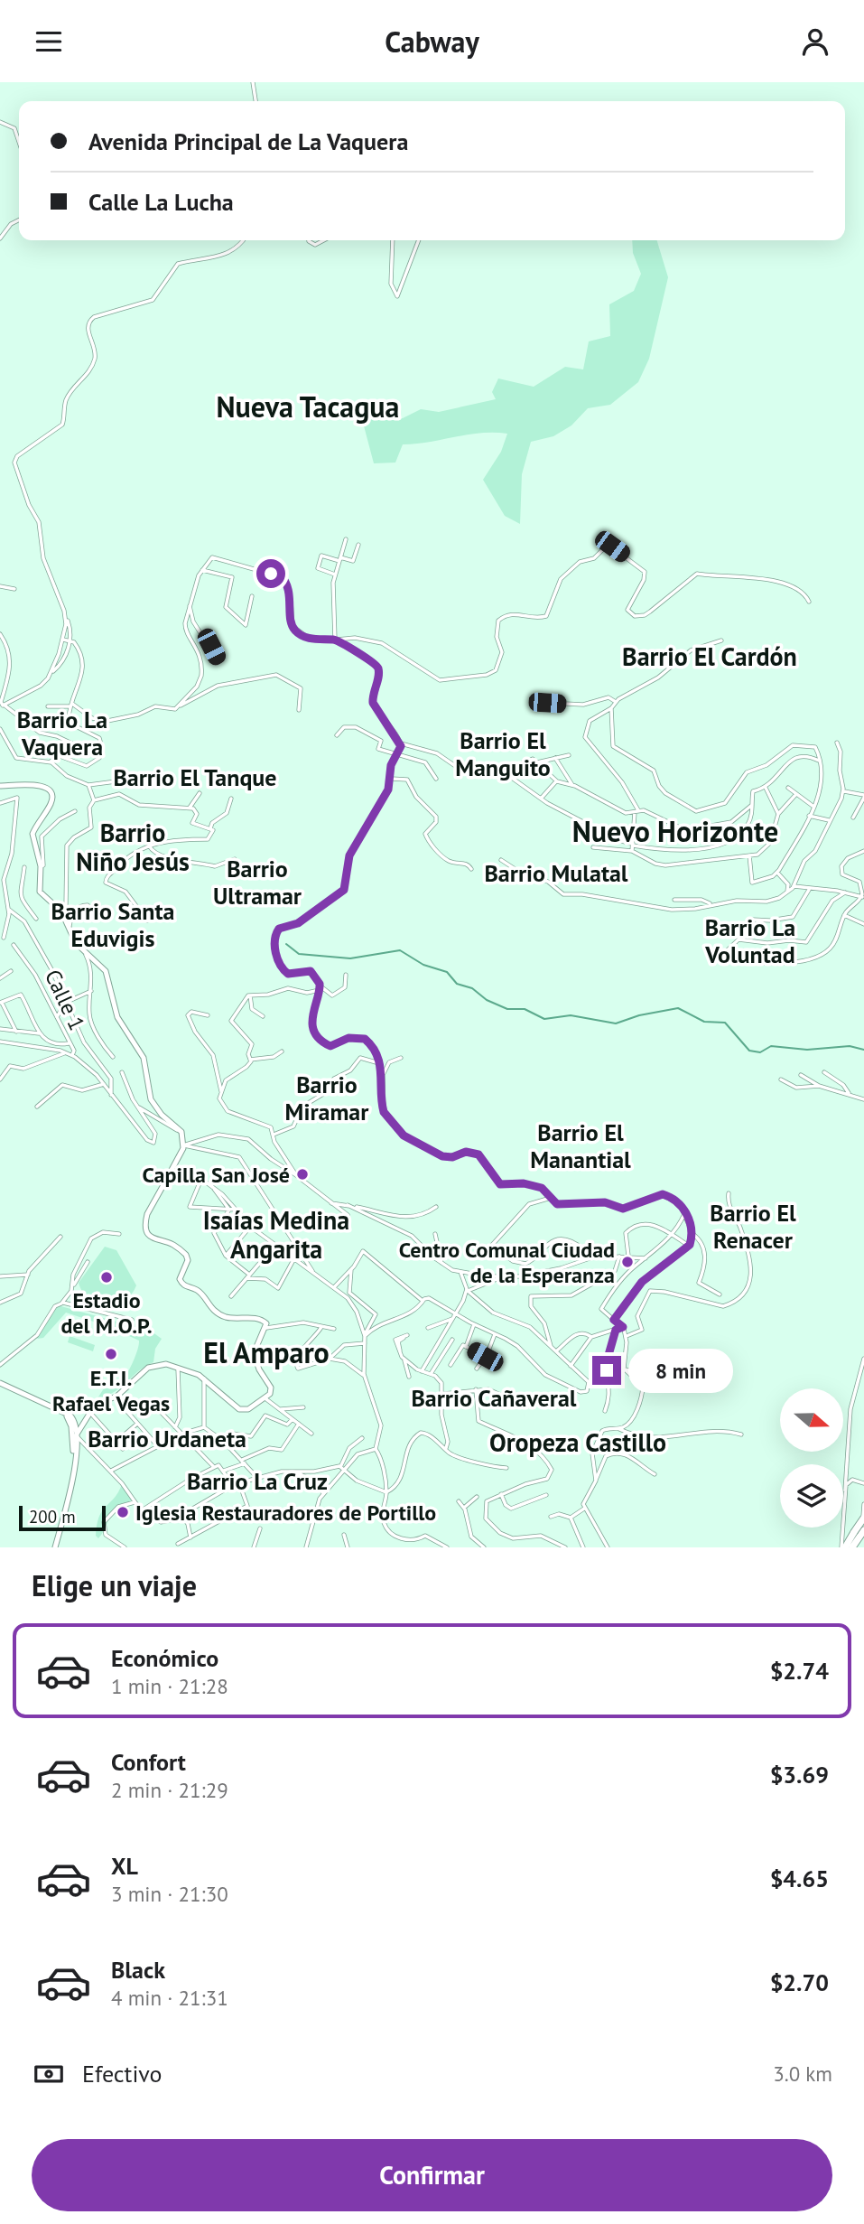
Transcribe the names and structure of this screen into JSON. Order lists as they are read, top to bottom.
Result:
{
  "streets": {
    "street": ["Calle 1"]
  },
  "districts": [
    "Nueva Tacagua",
    "Barrio El Cardón",
    "Barrio La Vaquera",
    "Barrio El Manguito",
    "Barrio El Tanque",
    "Nuevo Horizonte",
    "Barrio Niño Jesús",
    "Barrio Ultramar",
    "Barrio Mulatal",
    "Barrio Santa Eduvigis",
    "Barrio La Voluntad",
    "Barrio Miramar",
    "Barrio El Manantial",
    "Barrio El Renacer",
    "Isaías Medina Angarita",
    "El Amparo",
    "Barrio Cañaveral",
    "Barrio Urdaneta",
    "Oropeza Castillo",
    "Barrio La Cruz"
  ],
  "places": [
    "Capilla San José",
    "Centro Comunal Ciudad de la Esperanza",
    "Estadio del M.O.P.",
    "E.T.I. Rafael Vegas",
    "Iglesia Restauradores de Portillo"
  ],
  "scale_bar": "200 m",
  "north": "right",
  "page": {
    "header": "Cabway",
    "banner": ["Avenida Principal de La Vaquera", "Calle La Lucha"],
    "bubble": "8 min",
    "scale": "200 m",
    "heading": "Elige un viaje",
    "list": [
      {
        "name": "Económico",
        "note": "1 min · 21:28",
        "value": "$2.74"
      },
      {
        "name": "Confort",
        "note": "2 min · 21:29",
        "value": "$3.69"
      },
      {
        "name": "XL",
        "note": "3 min · 21:30",
        "value": "$4.65"
      },
      {
        "name": "Black",
        "note": "4 min · 21:31",
        "value": "$2.70"
      }
    ],
    "pay": ["Efectivo", "3.0 km"],
    "buttons": "Confirmar"
  }
}
